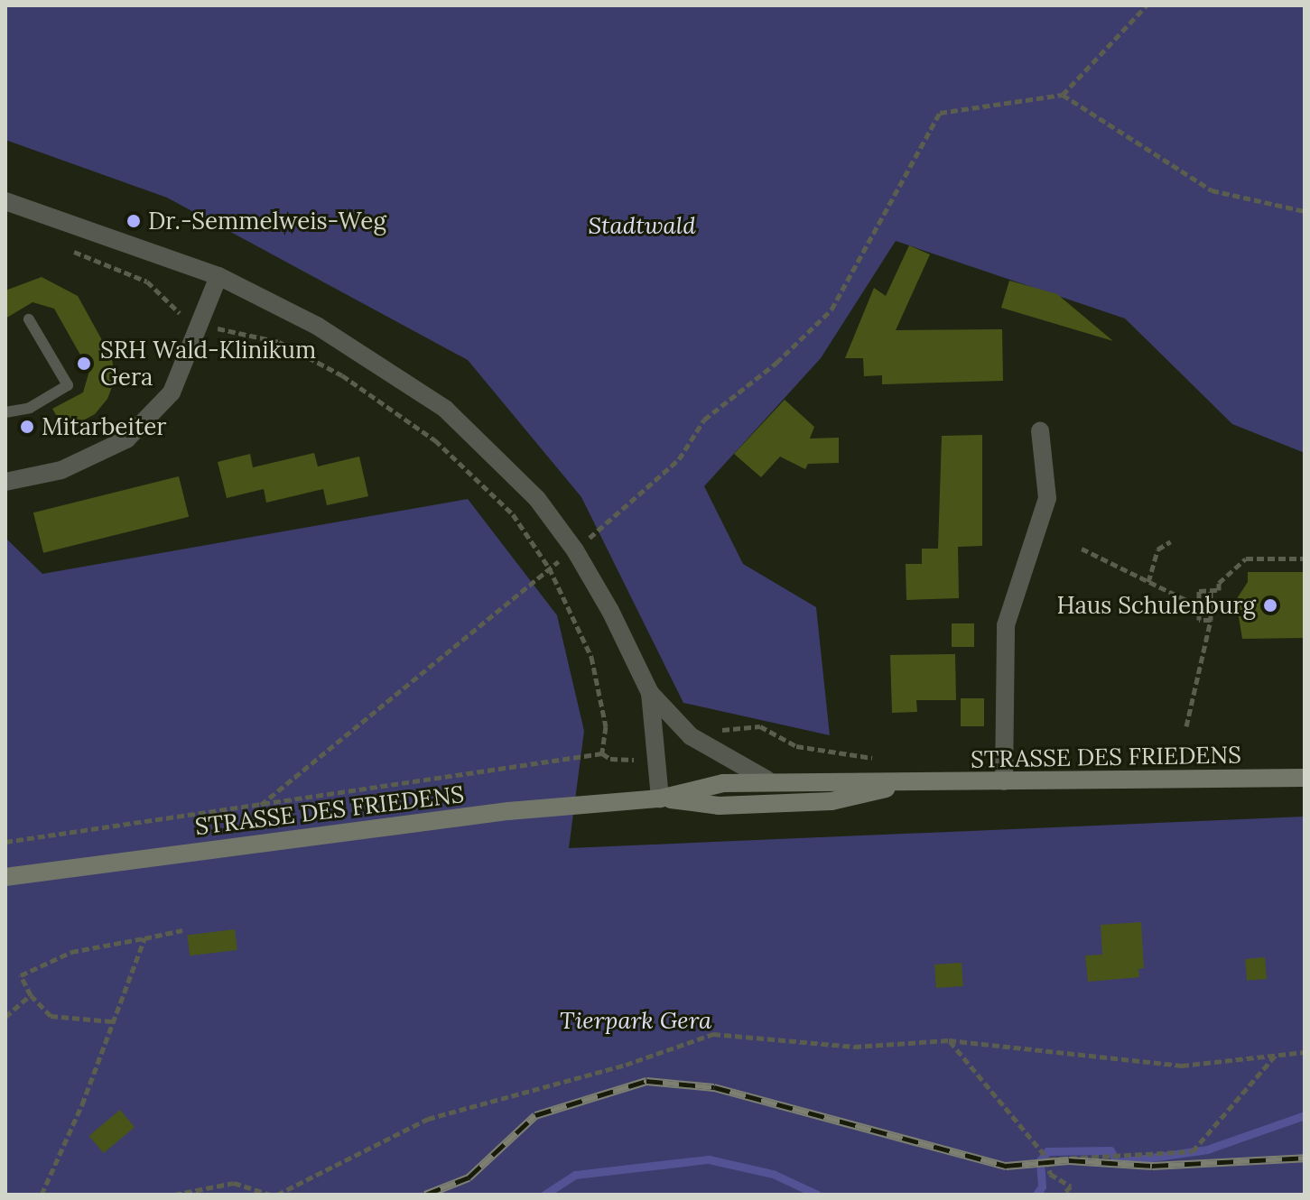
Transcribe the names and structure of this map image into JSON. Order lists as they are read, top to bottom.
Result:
{
  "streets": {
    "main road": ["STRASSE DES FRIEDENS"]
  },
  "parks": ["Stadtwald", "Tierpark Gera"],
  "places": [
    "Dr.-Semmelweis-Weg",
    "SRH Wald-Klinikum Gera",
    "Mitarbeiter",
    "Haus Schulenburg"
  ]
}
